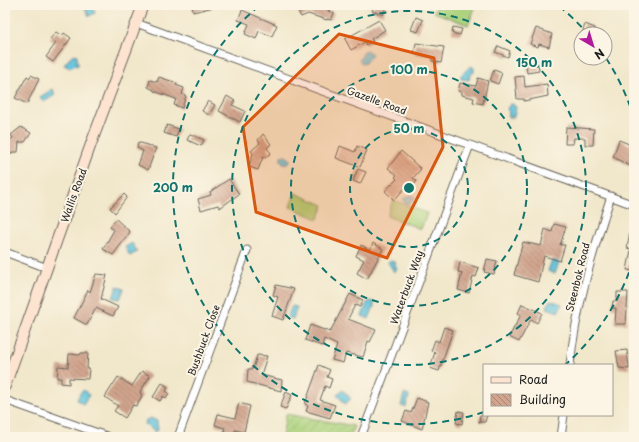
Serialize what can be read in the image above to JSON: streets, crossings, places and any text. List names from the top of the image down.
{
  "streets": {
    "street": [
      "Gazelle Road",
      "Wallis Road",
      "Steenbok Road",
      "Waterbuck Way",
      "Bushbuck Close"
    ]
  },
  "crossings": [
    ["Gazelle Road", "Wallis Road"],
    ["Gazelle Road", "Steenbok Road"],
    ["Gazelle Road", "Waterbuck Way"]
  ],
  "legend": ["Road", "Building"],
  "north": "bottom right",
  "rings": [
    "150 m",
    "100 m",
    "50 m",
    "200 m"
  ]
}
